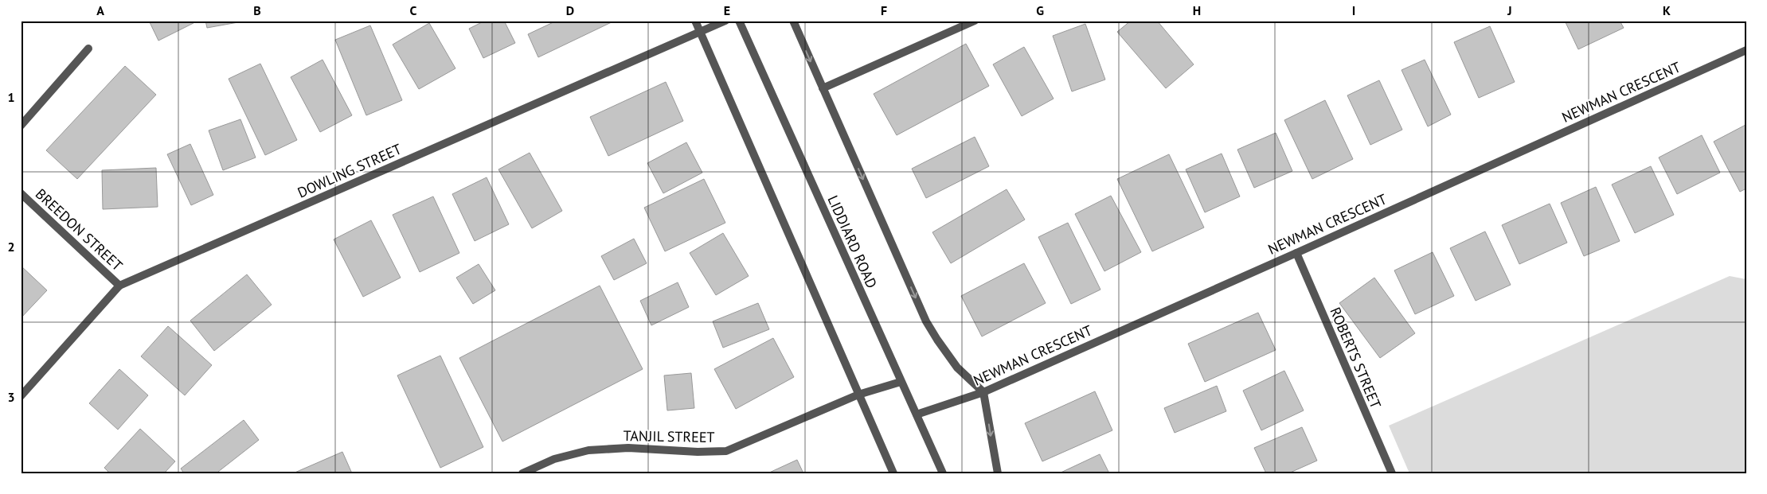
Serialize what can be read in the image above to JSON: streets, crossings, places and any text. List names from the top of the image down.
{
  "streets": {
    "street": [
      "NEWMAN CRESCENT",
      "DOWLING STREET",
      "BREEDON STREET",
      "LIDDIARD ROAD",
      "ROBERTS STREET",
      "TANJIL STREET"
    ]
  },
  "crossings": [
    ["NEWMAN CRESCENT", "LIDDIARD ROAD"],
    ["NEWMAN CRESCENT", "ROBERTS STREET"],
    ["DOWLING STREET", "BREEDON STREET"],
    ["LIDDIARD ROAD", "TANJIL STREET"]
  ],
  "grid": {
    "columns": [
      "A",
      "B",
      "C",
      "D",
      "E",
      "F",
      "G",
      "H",
      "I",
      "J",
      "K"
    ],
    "rows": ["1", "2", "3"]
  }
}
